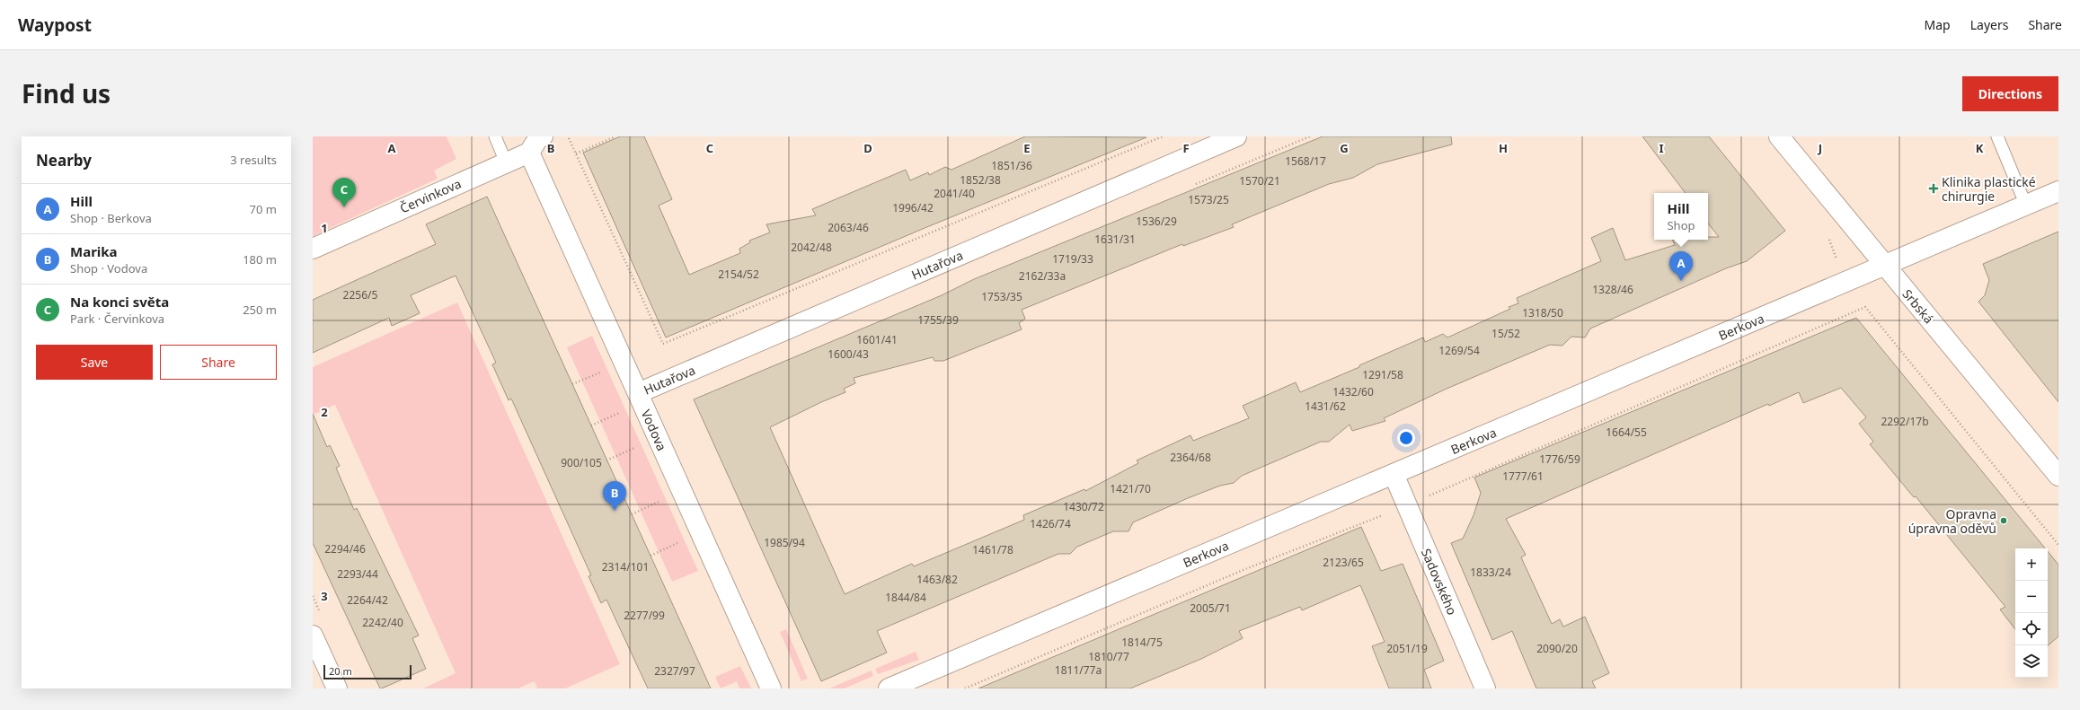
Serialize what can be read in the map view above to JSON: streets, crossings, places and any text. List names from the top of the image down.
{
  "streets": {
    "street": [
      "Červinkova",
      "Hutařova",
      "Srbská",
      "Berkova",
      "Vodova",
      "Sadovského"
    ]
  },
  "crossings": [
    ["Červinkova", "Vodova"],
    ["Hutařova", "Vodova"],
    ["Srbská", "Berkova"],
    ["Berkova", "Sadovského"]
  ],
  "places": {
    "health": ["Klinika plastické chirurgie"],
    "other": ["Opravna úpravna oděvů"]
  },
  "house_numbers": [
    "1568/17",
    "1851/36",
    "1852/38",
    "1570/21",
    "2041/40",
    "1573/25",
    "1996/42",
    "1536/29",
    "2063/46",
    "1631/31",
    "2042/48",
    "1719/33",
    "2154/52",
    "2162/33a",
    "1328/46",
    "2256/5",
    "1753/35",
    "1318/50",
    "1755/39",
    "15/52",
    "1601/41",
    "1269/54",
    "1600/43",
    "1291/58",
    "1432/60",
    "1431/62",
    "2292/17b",
    "1664/55",
    "2364/68",
    "1776/59",
    "900/105",
    "1777/61",
    "1421/70",
    "1430/72",
    "1426/74",
    "1985/94",
    "2294/46",
    "1461/78",
    "2123/65",
    "2314/101",
    "1833/24",
    "2293/44",
    "1463/82",
    "1844/84",
    "2264/42",
    "2005/71",
    "2277/99",
    "2242/40",
    "1814/75",
    "2051/19",
    "2090/20",
    "1810/77",
    "1811/77a",
    "2327/97"
  ],
  "scale_bar": "20 m",
  "page": {
    "header": "Waypost",
    "nav": ["Map", "Layers", "Share"],
    "title": "Find us",
    "buttons": [
      "Directions",
      ["Save", "Share"]
    ],
    "heading": ["Nearby", "3 results"],
    "pins": ["C", "A", "B"],
    "list": [
      {
        "mark": "A",
        "name": "Hill",
        "note": "Shop · Berkova",
        "value": "70 m"
      },
      {
        "mark": "B",
        "name": "Marika",
        "note": "Shop · Vodova",
        "value": "180 m"
      },
      {
        "mark": "C",
        "name": "Na konci světa",
        "note": "Park · Červinkova",
        "value": "250 m"
      }
    ],
    "popup": ["Hill", "Shop"],
    "map_buttons": ["+", "−"],
    "scale": "20 m"
  },
  "grid": {
    "columns": [
      "A",
      "B",
      "C",
      "D",
      "E",
      "F",
      "G",
      "H",
      "I",
      "J",
      "K"
    ],
    "rows": ["1", "2", "3"]
  }
}
